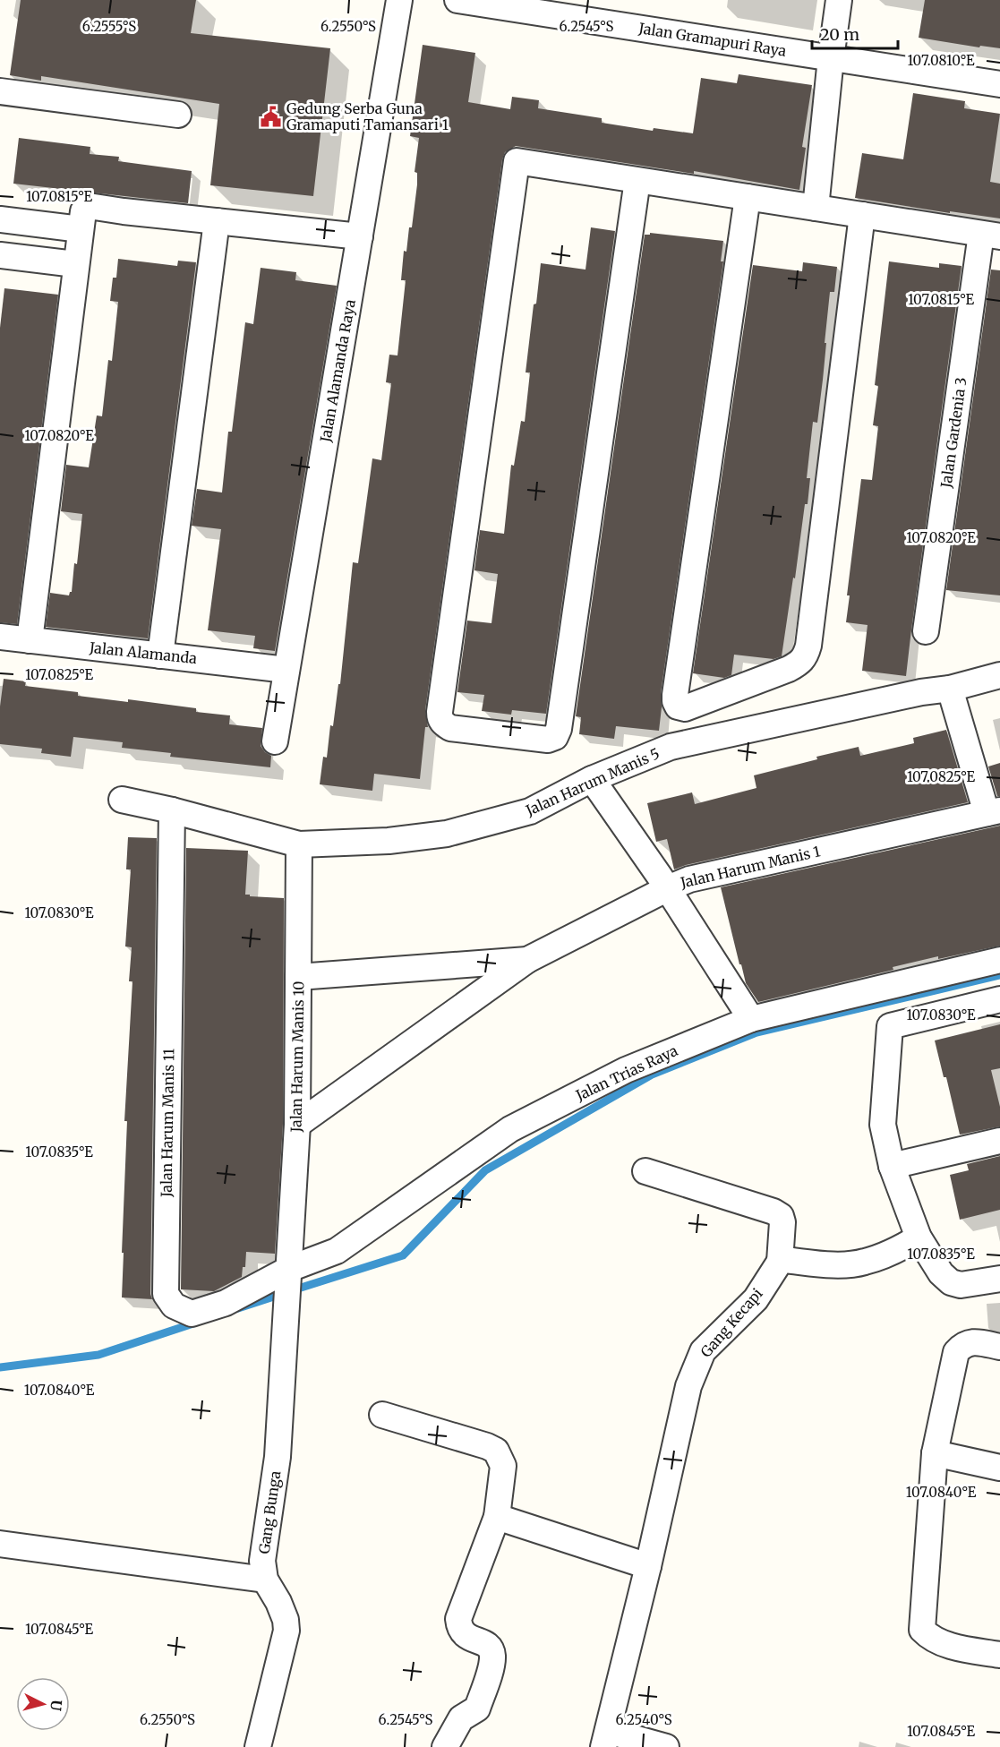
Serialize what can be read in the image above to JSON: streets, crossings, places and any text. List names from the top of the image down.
{
  "streets": {
    "street": [
      "Jalan Gramapuri Raya",
      "Jalan Alamanda Raya",
      "Jalan Gardenia 3",
      "Jalan Alamanda",
      "Jalan Harum Manis 5",
      "Jalan Harum Manis 1",
      "Jalan Harum Manis 10",
      "Jalan Trias Raya",
      "Jalan Harum Manis 11",
      "Gang Kecapi",
      "Gang Bunga"
    ]
  },
  "crossings": [
    ["Jalan Alamanda Raya", "Jalan Alamanda"],
    ["Jalan Harum Manis 5", "Jalan Harum Manis 1"],
    ["Jalan Harum Manis 5", "Jalan Harum Manis 10"],
    ["Jalan Harum Manis 5", "Jalan Harum Manis 11"],
    ["Jalan Harum Manis 1", "Jalan Harum Manis 10"],
    ["Jalan Harum Manis 10", "Jalan Trias Raya"],
    ["Jalan Harum Manis 10", "Jalan Harum Manis 11"],
    ["Jalan Harum Manis 10", "Gang Bunga"],
    ["Jalan Trias Raya", "Jalan Harum Manis 11"],
    ["Jalan Trias Raya", "Gang Bunga"],
    ["Jalan Harum Manis 11", "Gang Bunga"]
  ],
  "places": {
    "public building": ["Gedung Serba Guna Gramaputi Tamansari 1"]
  },
  "scale_bar": "20 m",
  "north": "right",
  "coordinates": [
    "6.2555°S",
    "6.2550°S",
    "6.2545°S",
    "107.0810°E",
    "107.0815°E",
    "107.0820°E",
    "107.0825°E",
    "107.0830°E",
    "107.0835°E",
    "107.0840°E",
    "107.0845°E",
    "6.2540°S"
  ]
}
